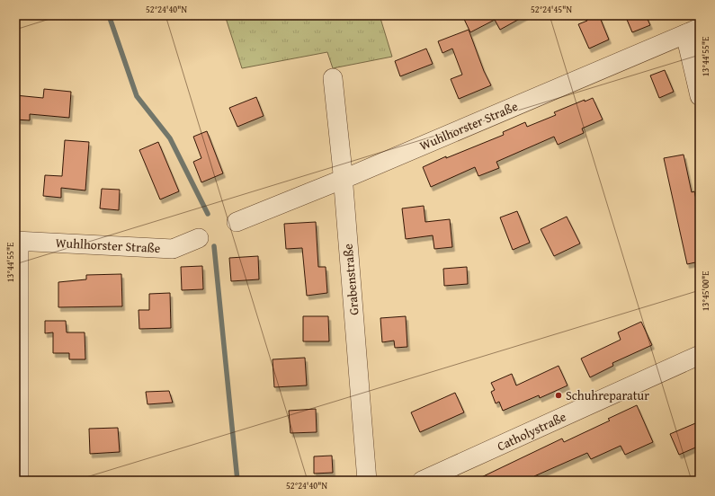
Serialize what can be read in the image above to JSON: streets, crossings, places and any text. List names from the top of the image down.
{
  "streets": {
    "street": ["Wuhlhorster Straße", "Grabenstraße", "Catholystraße"]
  },
  "crossings": [
    ["Wuhlhorster Straße", "Grabenstraße"]
  ],
  "places": ["Schuhreparatur"],
  "coordinates": [
    "52°24'40\"N",
    "52°24'45\"N",
    "13°44'55\"E",
    "13°45'00\"E"
  ]
}
